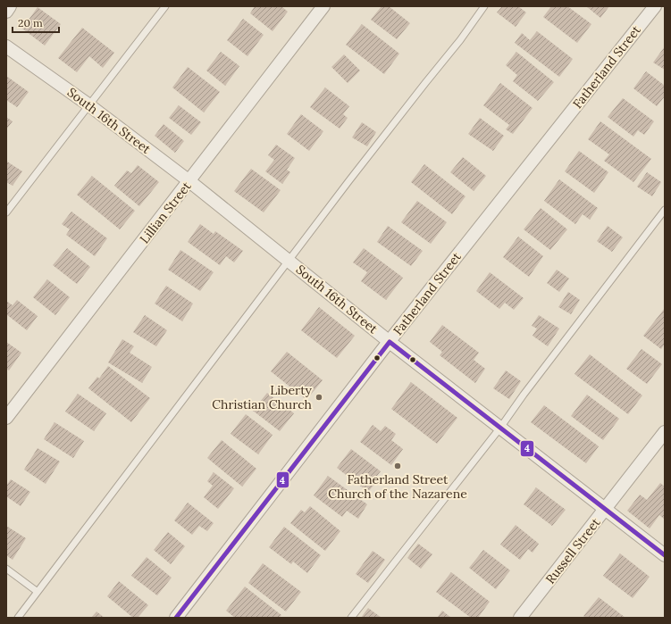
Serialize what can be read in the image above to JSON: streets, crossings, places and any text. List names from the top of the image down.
{
  "streets": {
    "street": [
      "Fatherland Street",
      "South 16th Street",
      "Lillian Street",
      "Russell Street"
    ]
  },
  "crossings": [
    ["Fatherland Street", "South 16th Street"],
    ["South 16th Street", "Lillian Street"],
    ["South 16th Street", "Russell Street"]
  ],
  "places": ["Liberty Christian Church", "Fatherland Street Church of the Nazarene"],
  "lines": ["transit line 4"],
  "scale_bar": "20 m"
}
